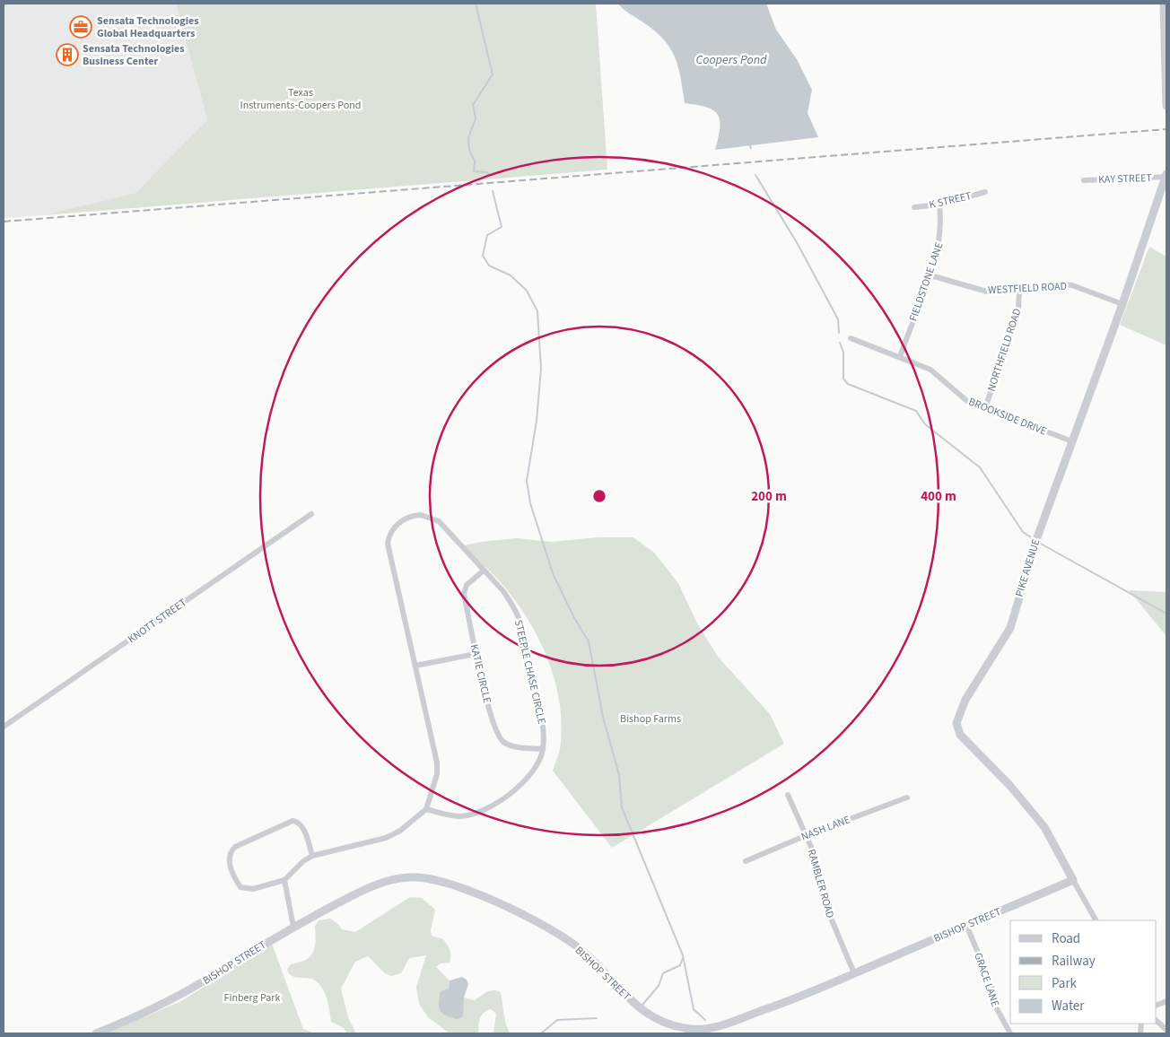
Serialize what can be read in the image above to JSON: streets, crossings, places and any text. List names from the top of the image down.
{
  "streets": {
    "street": [
      "KAY STREET",
      "K STREET",
      "FIELDSTONE LANE",
      "WESTFIELD ROAD",
      "NORTHFIELD ROAD",
      "BROOKSIDE DRIVE",
      "PIKE AVENUE",
      "KNOTT STREET",
      "STEEPLE CHASE CIRCLE",
      "KATIE CIRCLE",
      "NASH LANE",
      "RAMBLER ROAD",
      "BISHOP STREET",
      "GRACE LANE"
    ]
  },
  "crossings": [
    ["KAY STREET", "PIKE AVENUE"],
    ["K STREET", "FIELDSTONE LANE"],
    ["FIELDSTONE LANE", "WESTFIELD ROAD"],
    ["FIELDSTONE LANE", "BROOKSIDE DRIVE"],
    ["WESTFIELD ROAD", "NORTHFIELD ROAD"],
    ["WESTFIELD ROAD", "PIKE AVENUE"],
    ["NORTHFIELD ROAD", "BROOKSIDE DRIVE"],
    ["BROOKSIDE DRIVE", "PIKE AVENUE"],
    ["PIKE AVENUE", "BISHOP STREET"],
    ["STEEPLE CHASE CIRCLE", "KATIE CIRCLE"],
    ["NASH LANE", "RAMBLER ROAD"],
    ["RAMBLER ROAD", "BISHOP STREET"],
    ["BISHOP STREET", "GRACE LANE"]
  ],
  "water": ["Coopers Pond"],
  "parks": ["Texas Instruments-Coopers Pond", "Bishop Farms", "Finberg Park"],
  "places": {
    "office": ["Sensata Technologies Global Headquarters"],
    "building": ["Sensata Technologies Business Center"]
  },
  "legend": [
    "Road",
    "Railway",
    "Park",
    "Water"
  ],
  "rings": ["200 m", "400 m"]
}
